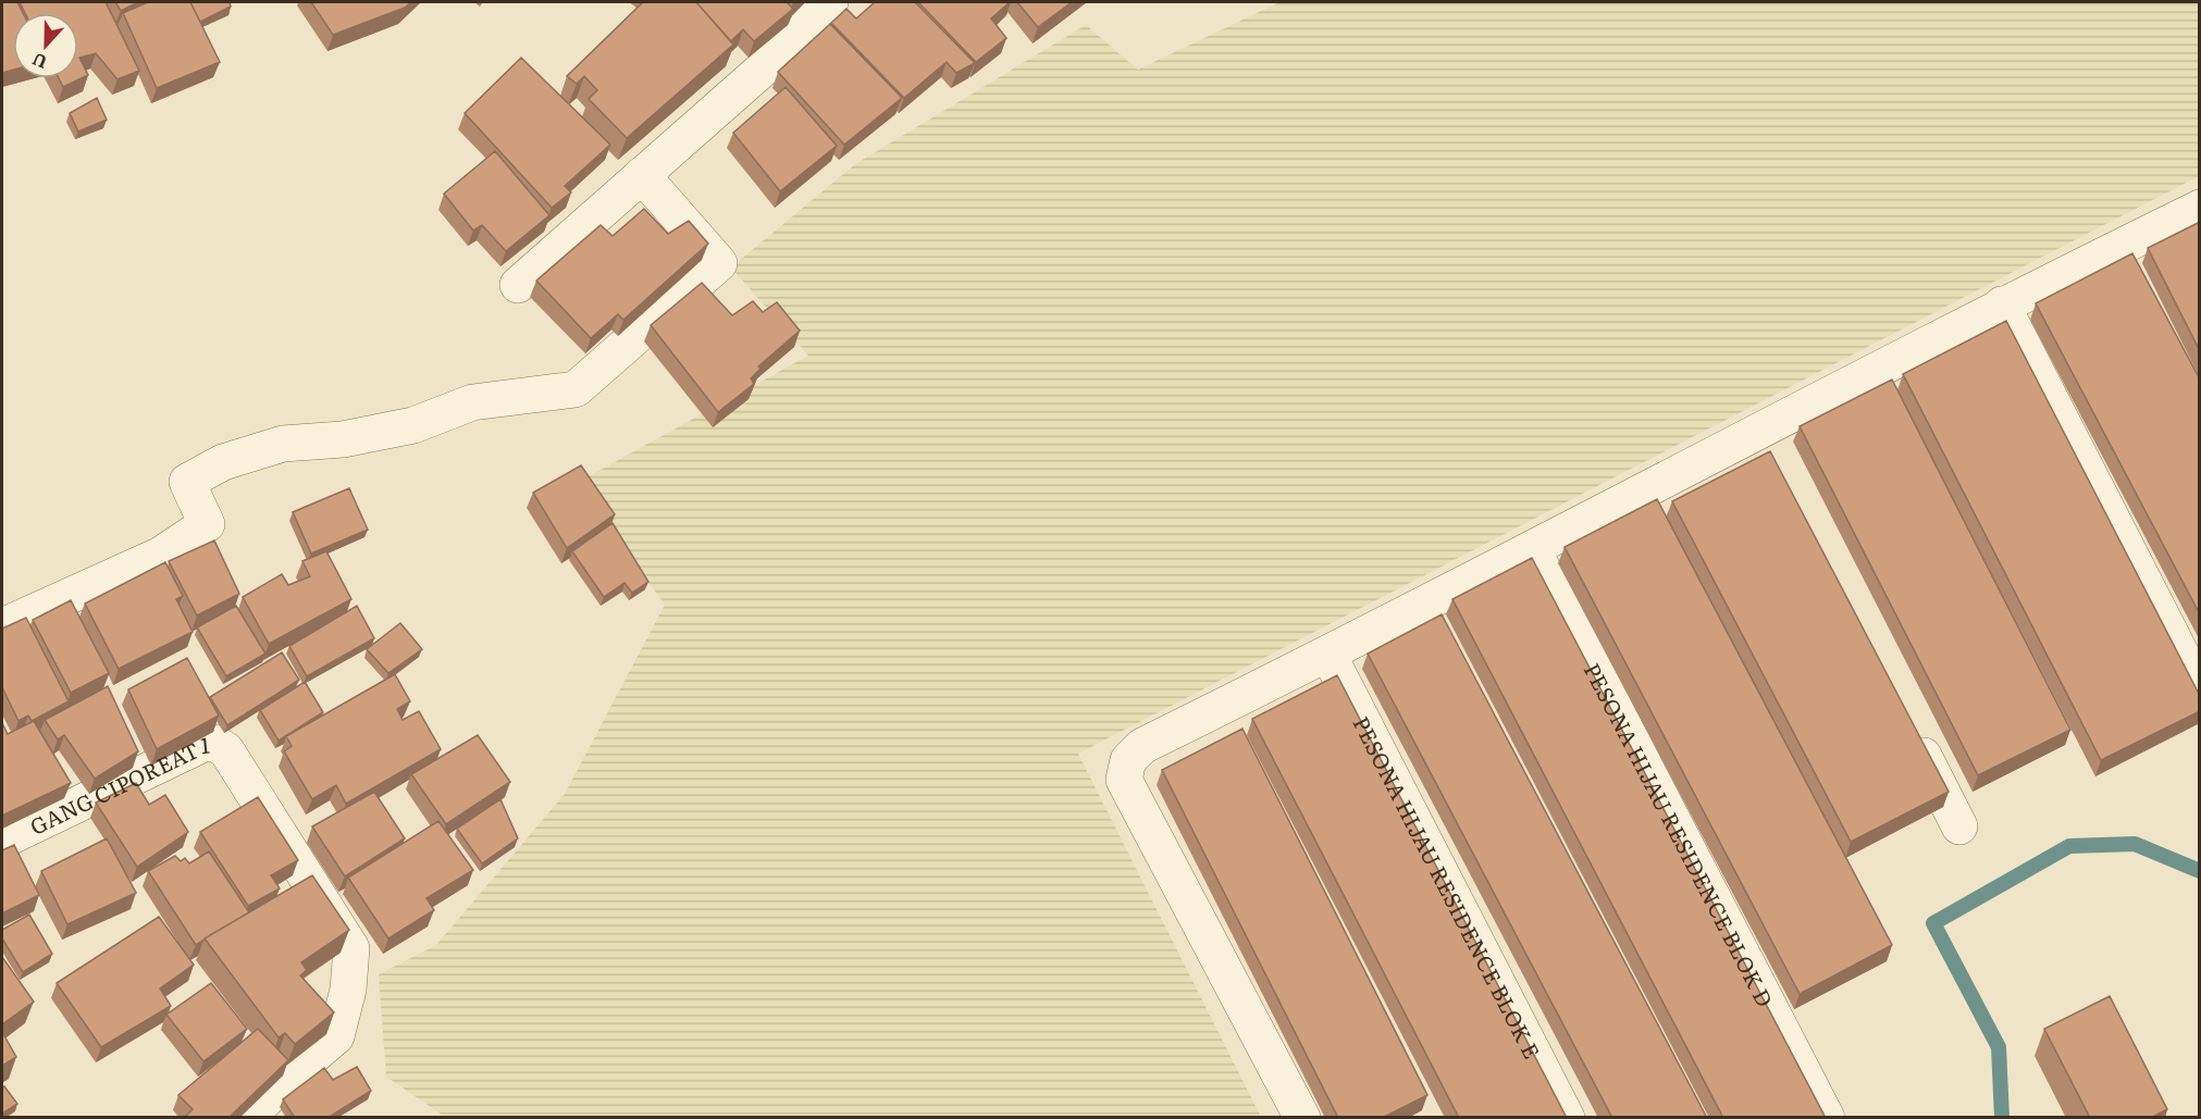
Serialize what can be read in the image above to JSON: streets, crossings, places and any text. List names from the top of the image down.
{
  "streets": {
    "street": ["GANG CIPOREAT 1", "PESONA HIJAU RESIDENCE BLOK D", "PESONA HIJAU RESIDENCE BLOK E"]
  },
  "north": "bottom"
}
